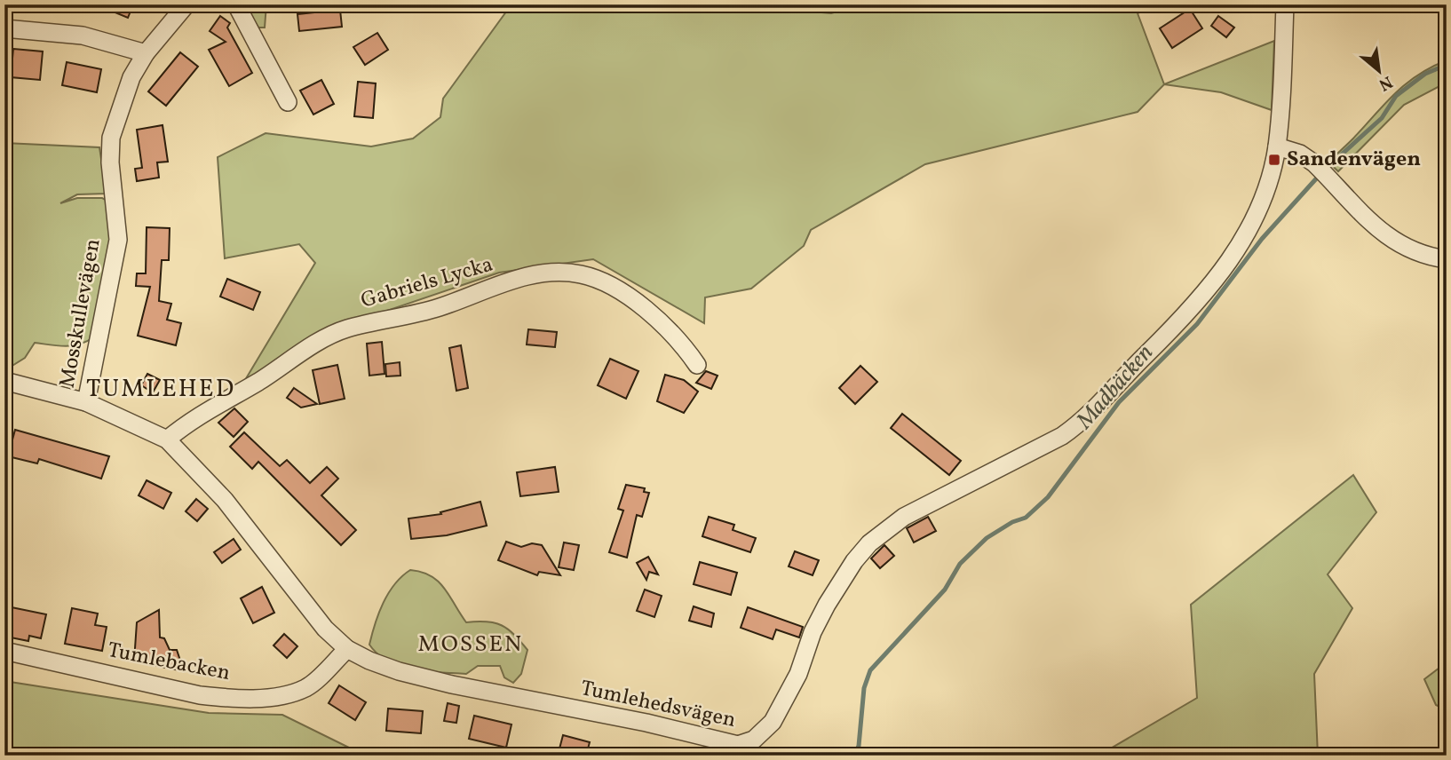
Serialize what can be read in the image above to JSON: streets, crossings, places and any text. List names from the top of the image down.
{
  "streets": {
    "street": [
      "Gabriels Lycka",
      "Mosskullevägen",
      "Tumlebacken",
      "Tumlehedsvägen"
    ]
  },
  "crossings": [
    ["Gabriels Lycka", "Tumlehedsvägen"],
    ["Mosskullevägen", "Tumlehedsvägen"],
    ["Tumlebacken", "Tumlehedsvägen"]
  ],
  "districts": ["TUMLEHED", "MOSSEN"],
  "water": ["Madbäcken"],
  "places": {
    "transit": ["Sandenvägen"]
  },
  "north": "bottom right"
}
